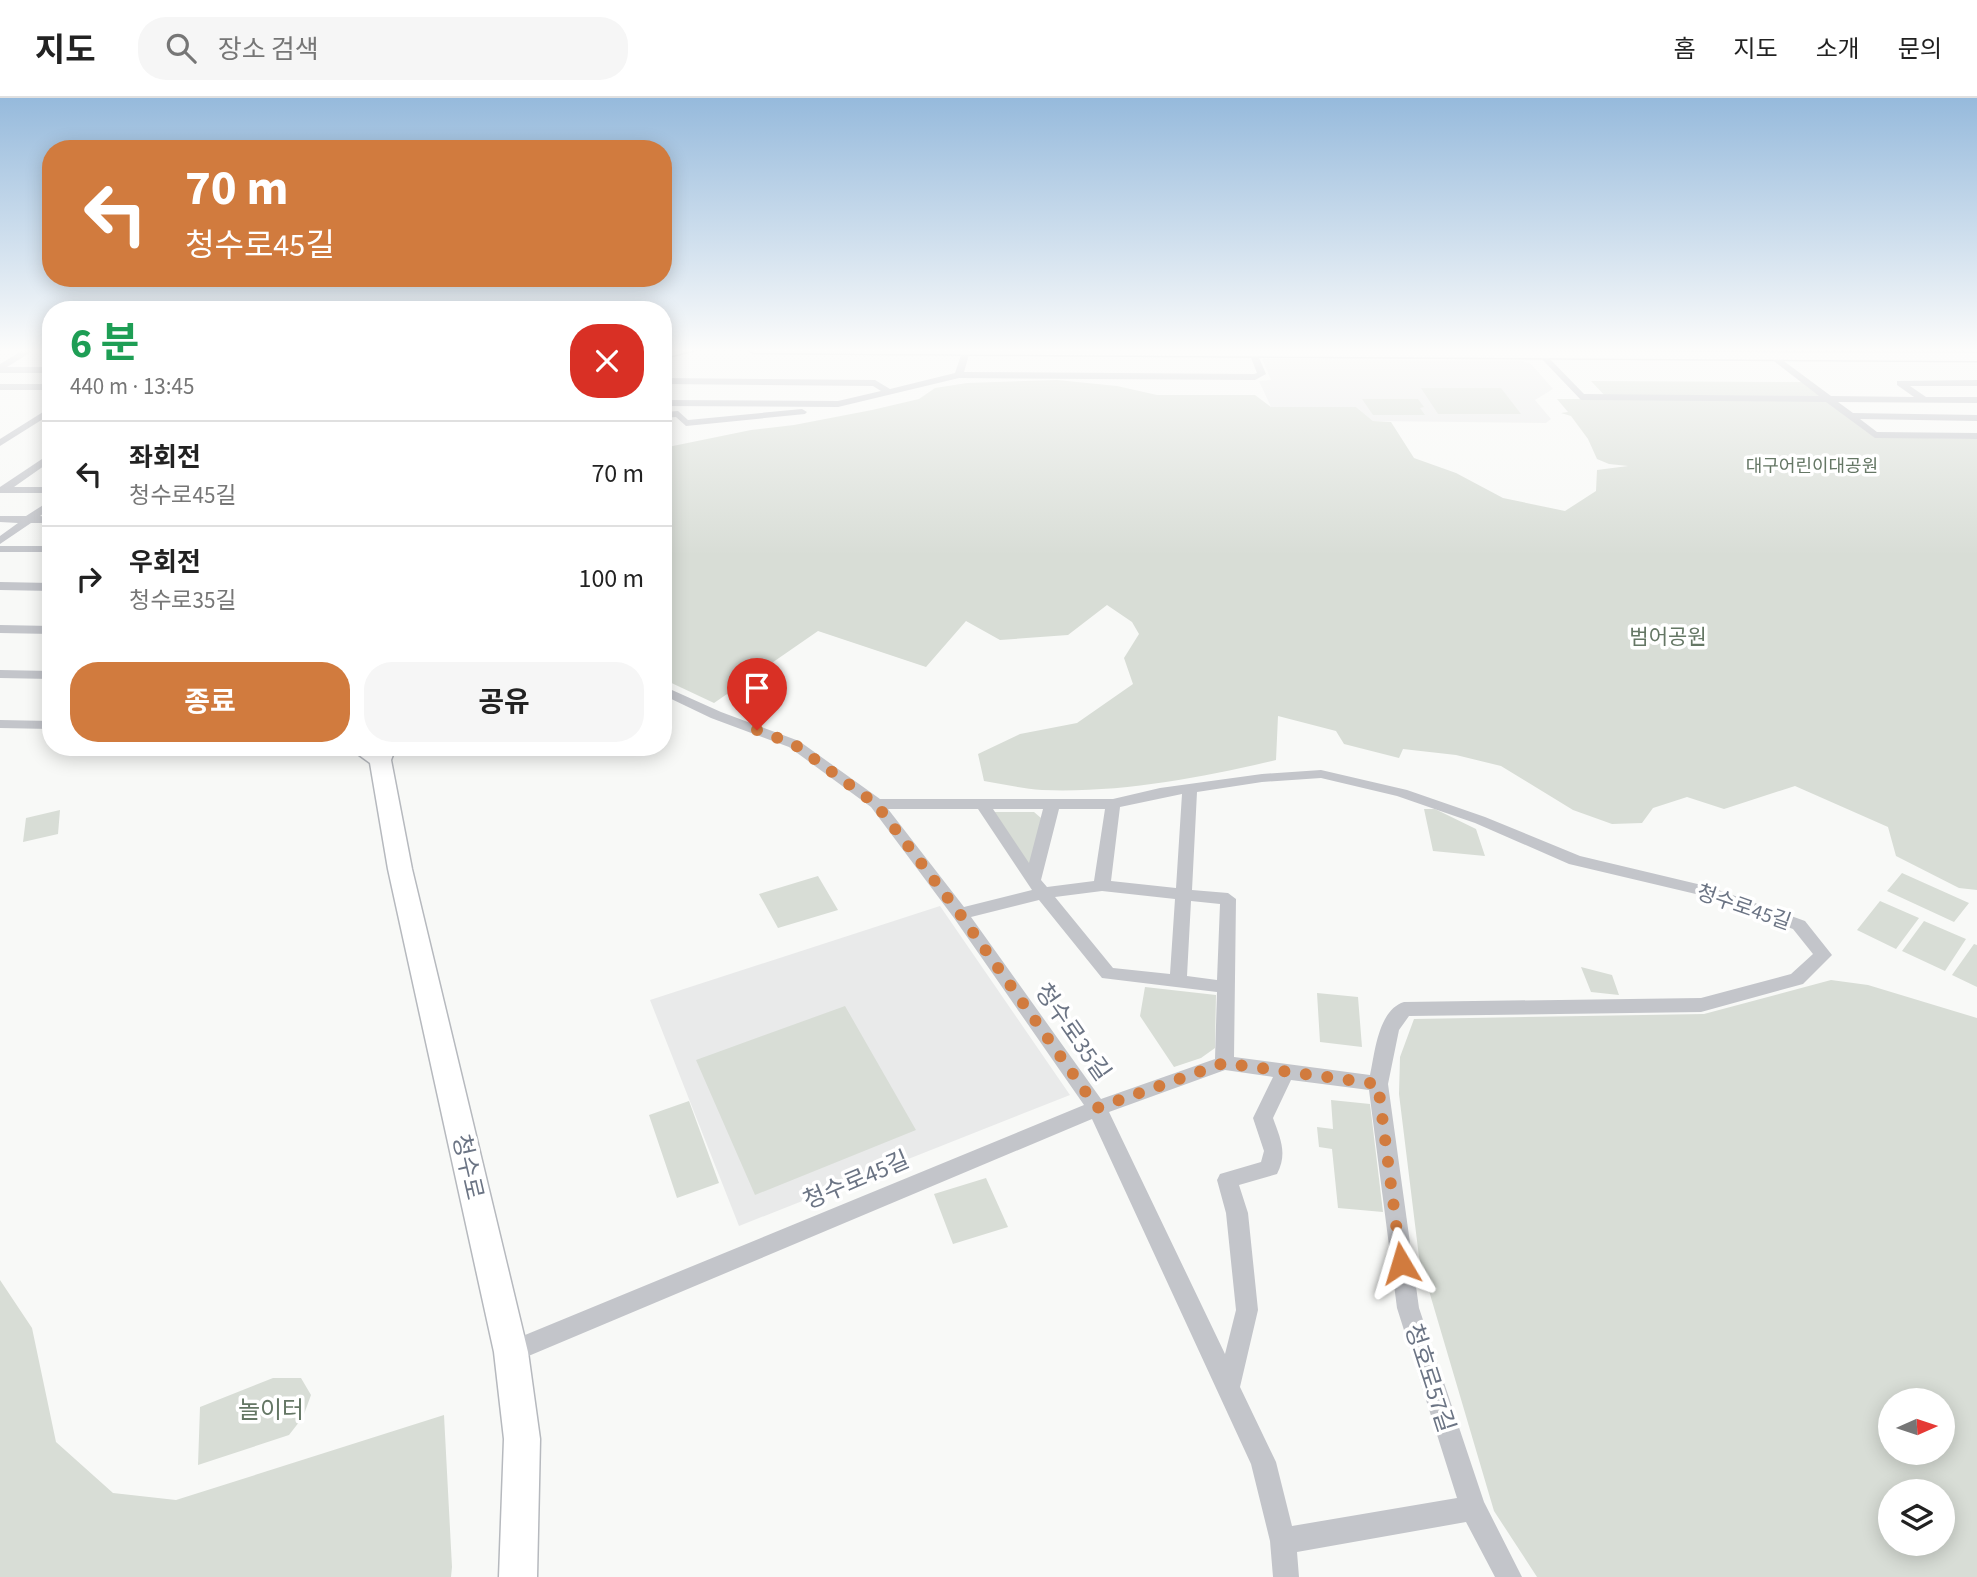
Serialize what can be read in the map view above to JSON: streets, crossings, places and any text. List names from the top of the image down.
{
  "streets": {
    "main road": ["청수로"],
    "street": ["청수로45길", "청수로35길", "청호로57길"]
  },
  "crossings": [
    ["청수로45길", "청수로35길"],
    ["청수로45길", "청수로"],
    ["청수로45길", "청호로57길"]
  ],
  "parks": ["대구어린이대공원", "범어공원", "놀이터"],
  "north": "right",
  "page": {
    "header": "지도",
    "search": "장소 검색",
    "nav": [
      "홈",
      "지도",
      "소개",
      "문의"
    ],
    "turn": ["70 m", "청수로45길"],
    "heading": ["6 분", "440 m · 13:45"],
    "list": [
      {
        "name": "좌회전",
        "note": "청수로45길",
        "value": "70 m"
      },
      {
        "name": "우회전",
        "note": "청수로35길",
        "value": "100 m"
      }
    ],
    "buttons": ["종료", "공유"]
  }
}
